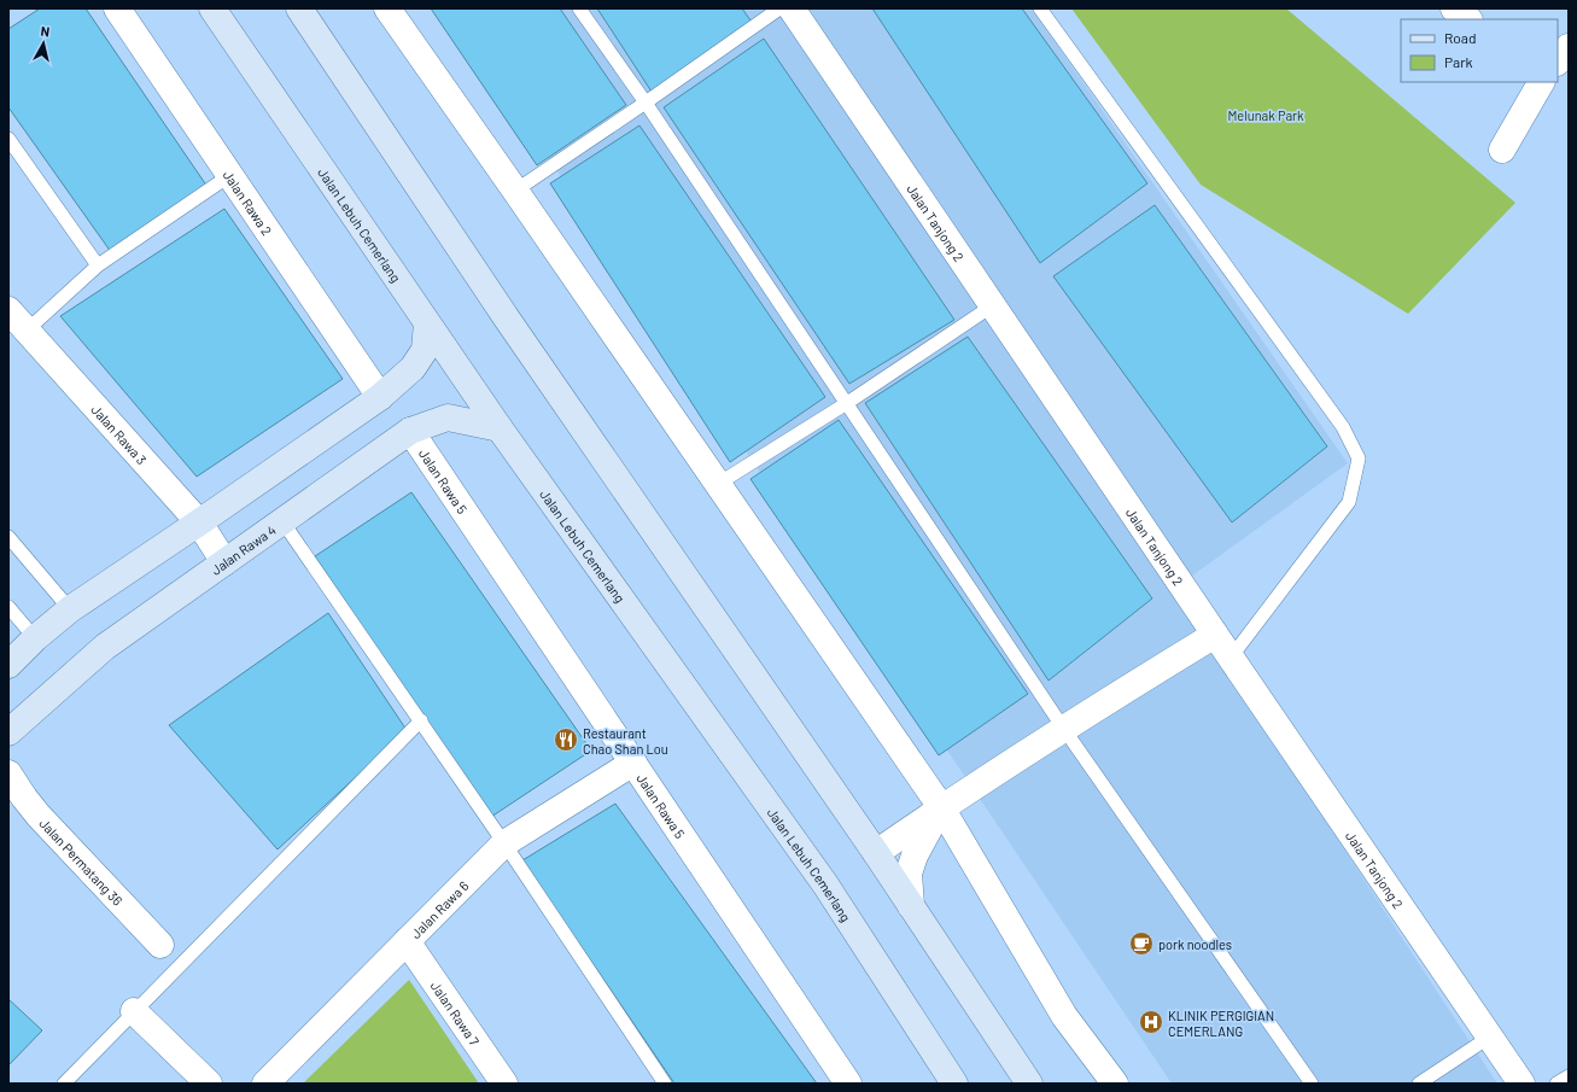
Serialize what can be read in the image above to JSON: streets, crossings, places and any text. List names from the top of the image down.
{
  "streets": {
    "main road": ["Jalan Lebuh Cemerlang", "Jalan Rawa 4"],
    "street": [
      "Jalan Rawa 2",
      "Jalan Tanjong 2",
      "Jalan Rawa 3",
      "Jalan Rawa 5",
      "Jalan Permatang 36",
      "Jalan Rawa 6",
      "Jalan Rawa 7"
    ]
  },
  "crossings": [
    ["Jalan Lebuh Cemerlang", "Jalan Rawa 4"],
    ["Jalan Rawa 3", "Jalan Rawa 4"],
    ["Jalan Rawa 5", "Jalan Rawa 4"],
    ["Jalan Rawa 5", "Jalan Rawa 6"],
    ["Jalan Rawa 6", "Jalan Rawa 7"]
  ],
  "parks": ["Melunak Park"],
  "places": {
    "restaurant": ["Restaurant Chao Shan Lou"],
    "cafe": ["pork noodles"],
    "hospital": ["KLINIK PERGIGIAN CEMERLANG"]
  },
  "legend": ["Road", "Park"],
  "north": "top"
}
